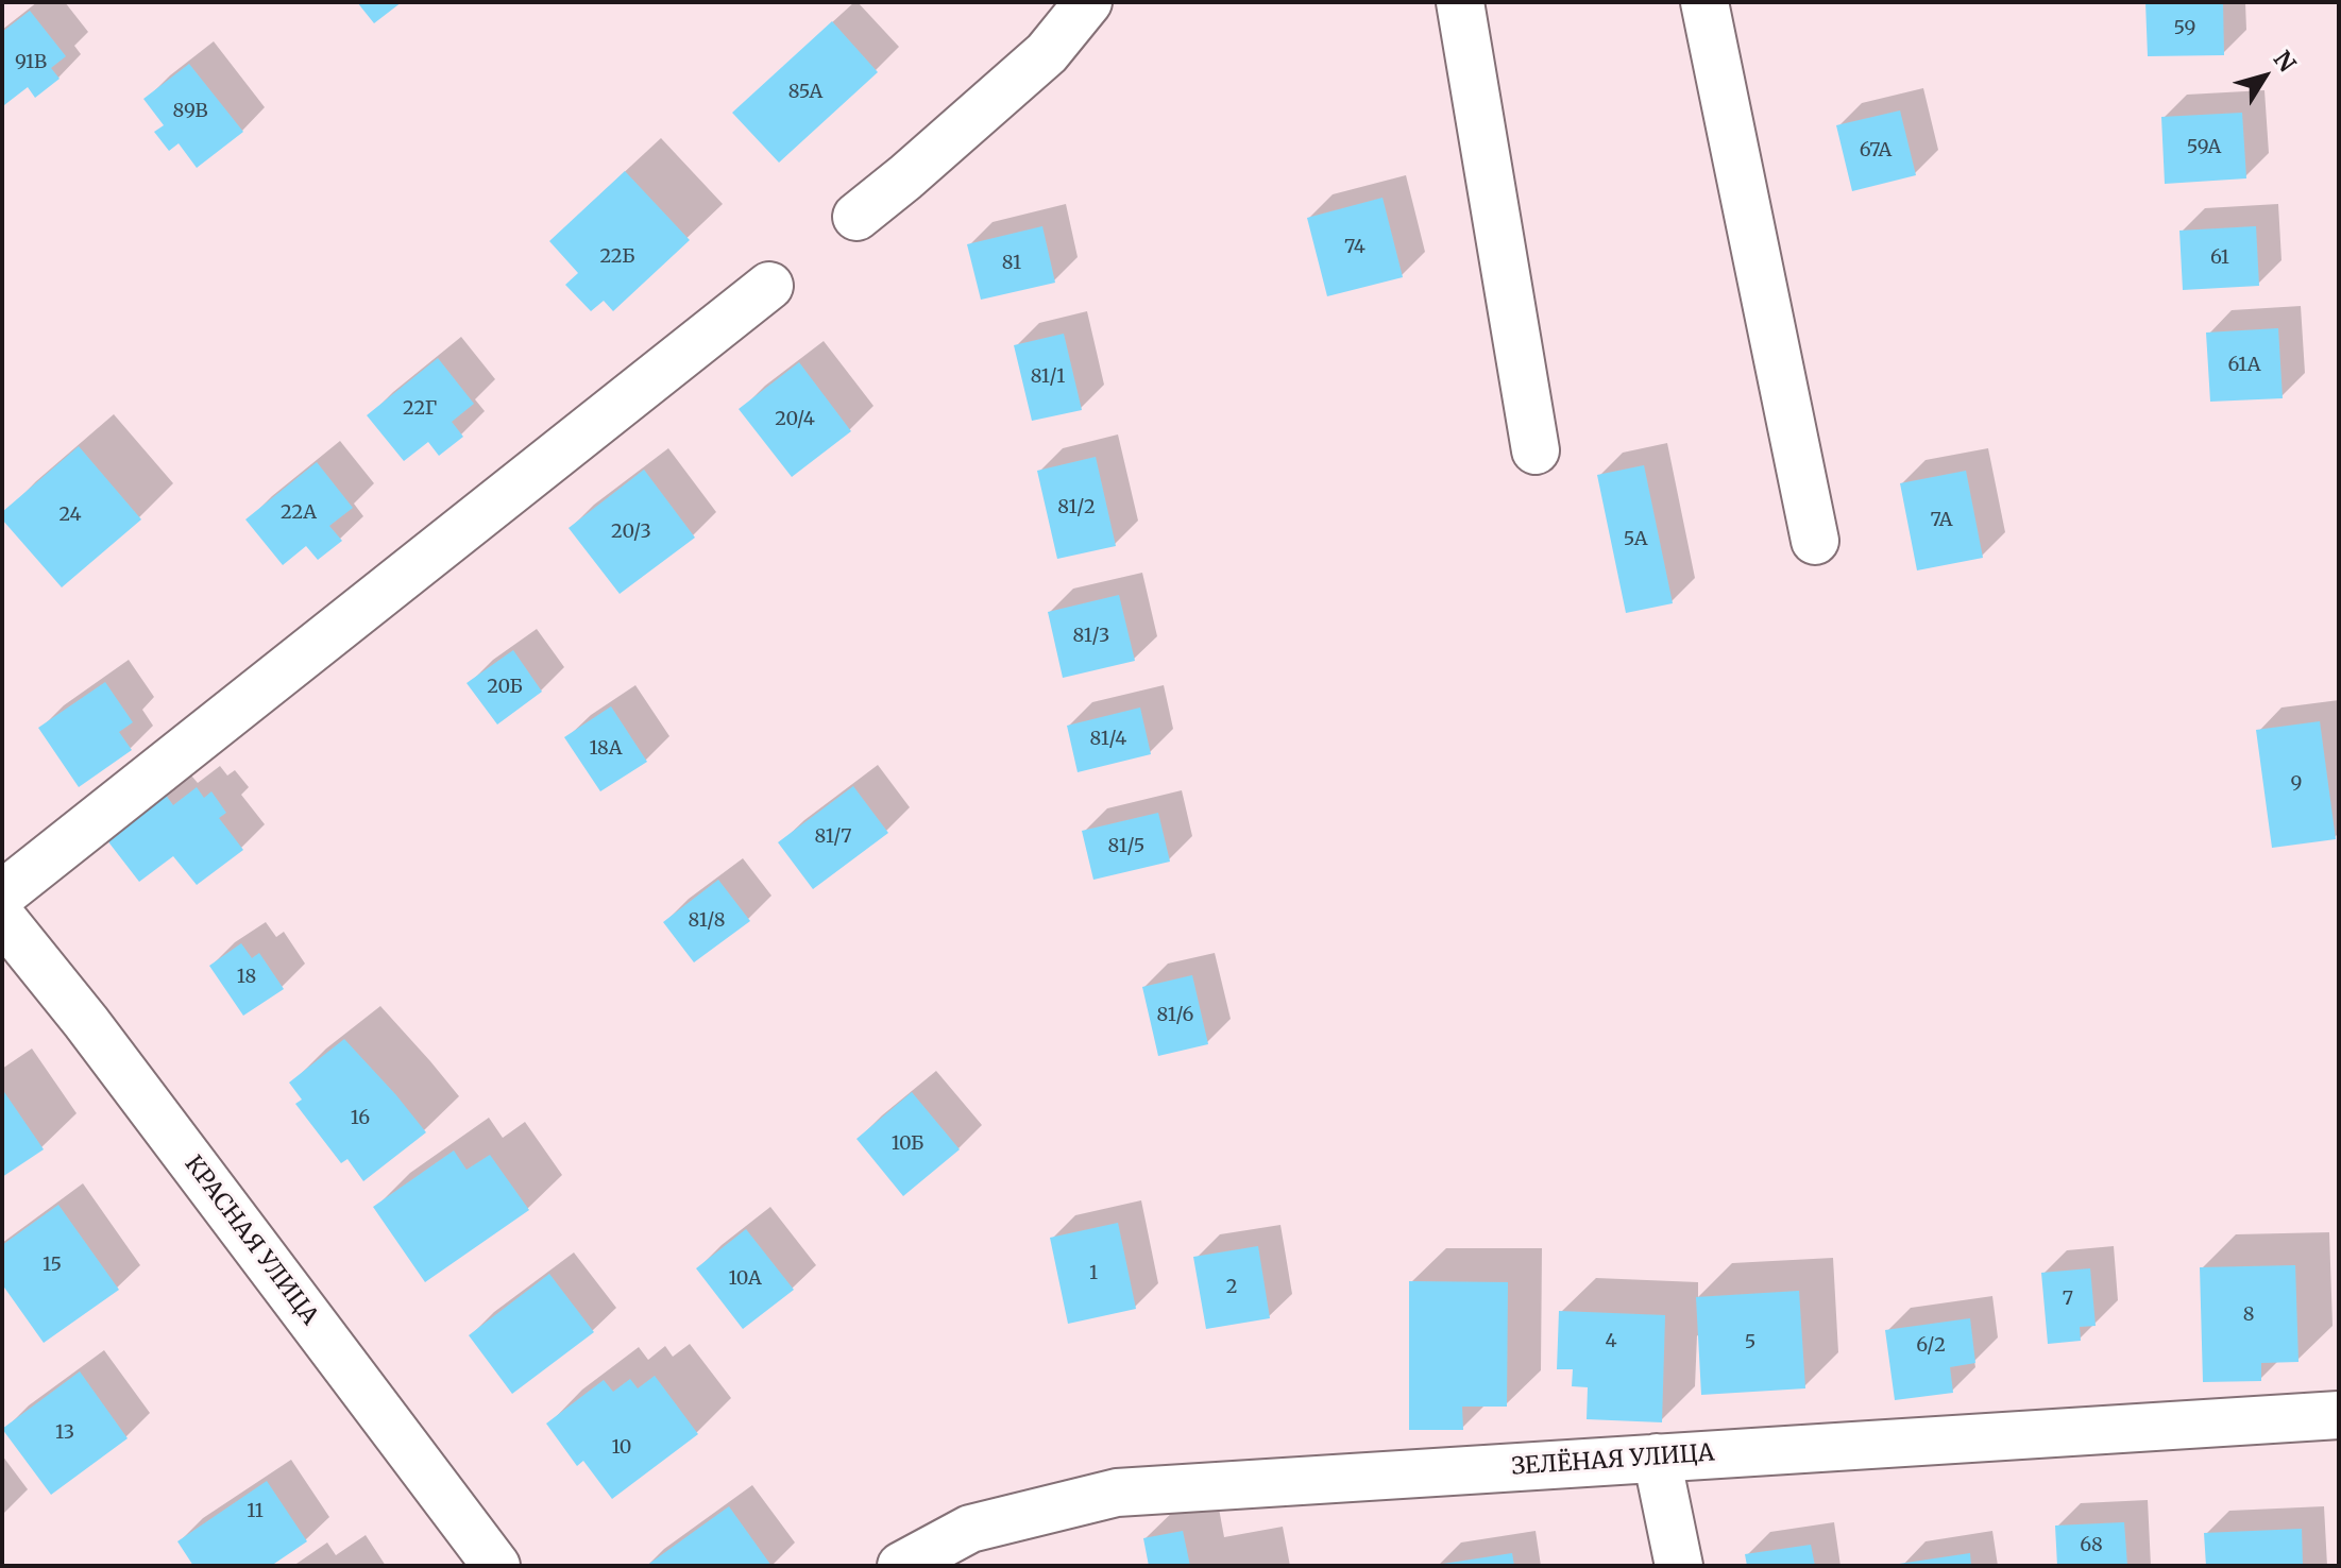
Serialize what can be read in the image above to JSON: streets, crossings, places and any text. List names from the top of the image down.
{
  "streets": {
    "street": ["КРАСНАЯ УЛИЦА", "ЗЕЛЁНАЯ УЛИЦА"]
  },
  "house_numbers": [
    "59",
    "91В",
    "85А",
    "89В",
    "59А",
    "67А",
    "74",
    "22Б",
    "61",
    "81",
    "61А",
    "81/1",
    "22Г",
    "20/4",
    "81/2",
    "22А",
    "24",
    "7А",
    "20/3",
    "5А",
    "81/3",
    "20Б",
    "81/4",
    "18А",
    "9",
    "81/7",
    "81/5",
    "81/8",
    "18",
    "81/6",
    "16",
    "10Б",
    "15",
    "1",
    "10А",
    "2",
    "7",
    "8",
    "4",
    "5",
    "6/2",
    "13",
    "10",
    "11",
    "68"
  ],
  "north": "top right"
}
